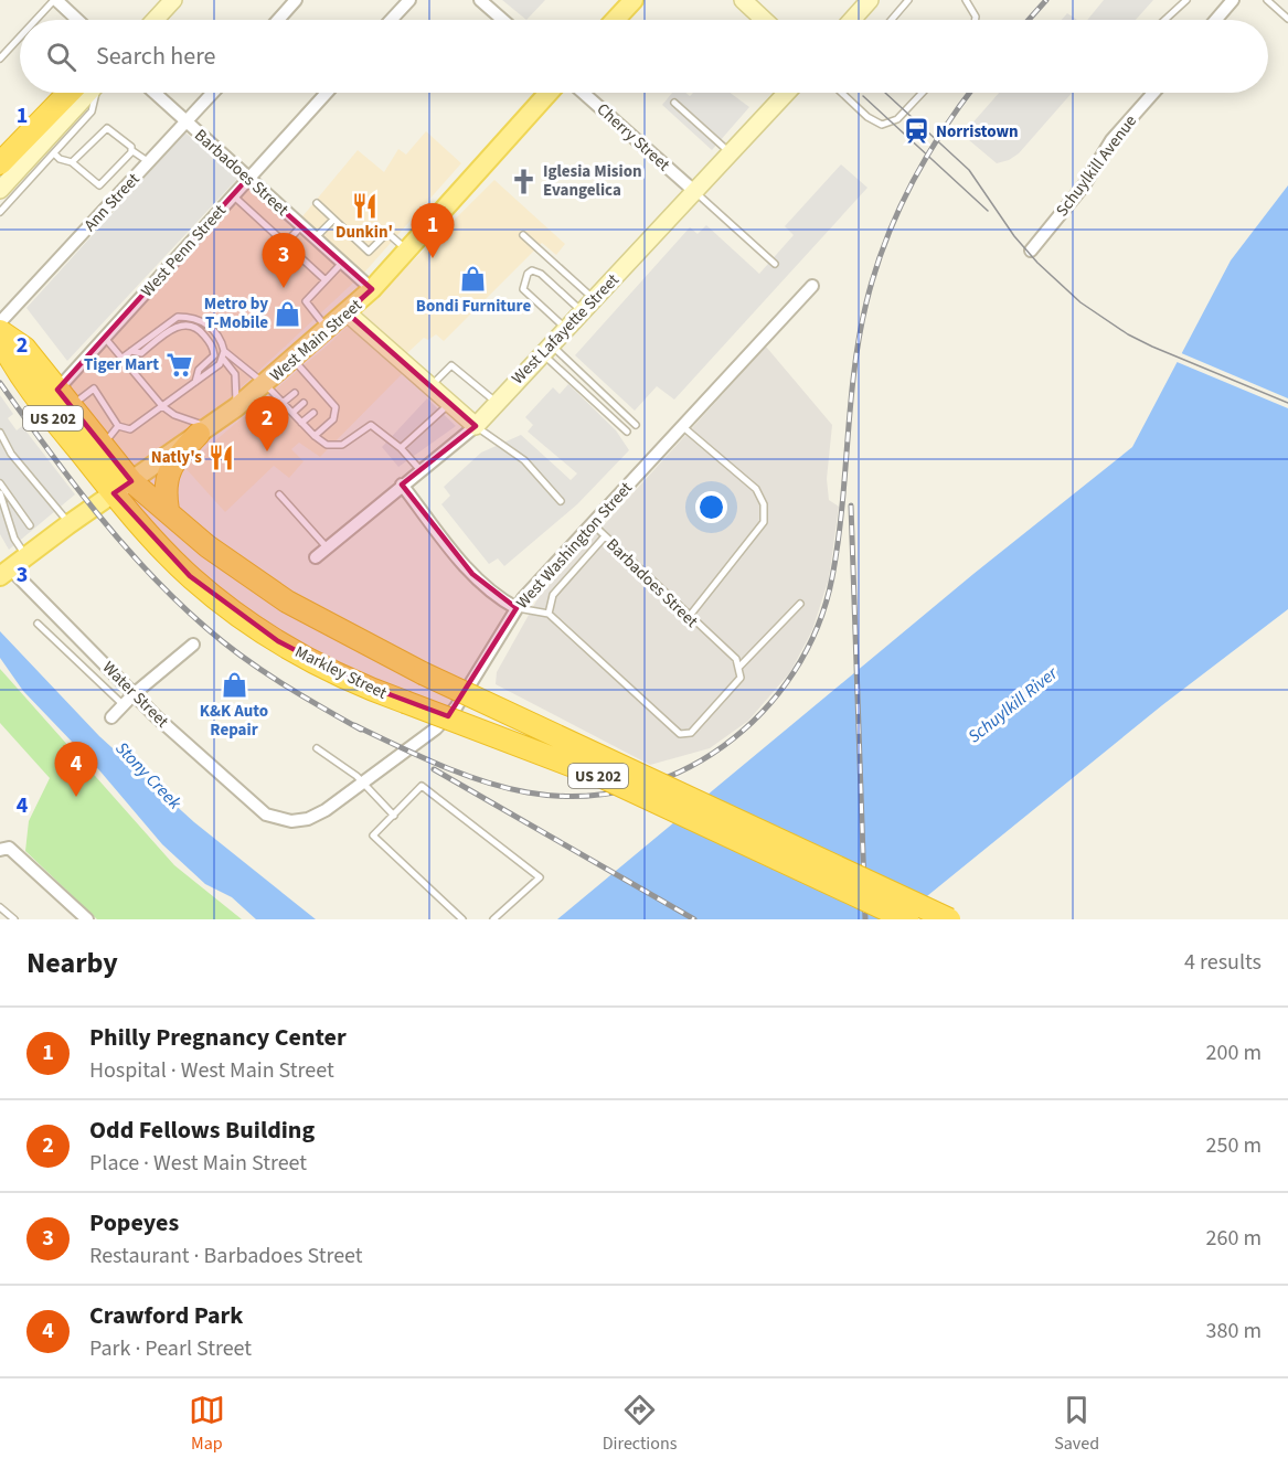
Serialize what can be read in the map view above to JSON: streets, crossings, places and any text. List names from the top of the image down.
{
  "streets": {
    "highway": ["US 202", "Markley Street"],
    "main road": ["West Main Street"],
    "street": [
      "Cherry Street",
      "Schuylkill Avenue",
      "Barbadoes Street",
      "Ann Street",
      "West Penn Street",
      "West Lafayette Street",
      "West Washington Street",
      "Water Street"
    ]
  },
  "crossings": [
    ["Cherry Street", "West Lafayette Street"],
    ["Barbadoes Street", "Ann Street"],
    ["Barbadoes Street", "West Penn Street"],
    ["Barbadoes Street", "West Main Street"],
    ["Barbadoes Street", "West Washington Street"],
    ["West Penn Street", "Markley Street"],
    ["West Main Street", "Markley Street"],
    ["West Main Street", "Water Street"],
    ["US 202", "Markley Street"],
    ["West Washington Street", "Water Street"]
  ],
  "water": ["Schuylkill River", "Stony Creek"],
  "places": {
    "station": ["Norristown"],
    "church": ["Iglesia Mision Evangelica"],
    "restaurant": ["Dunkin'", "Natly's"],
    "shop": ["Bondi Furniture", "Metro by T-Mobile", "K&K Auto Repair"],
    "supermarket": ["Tiger Mart"]
  },
  "page": {
    "search": "Search here",
    "pins": [
      "1",
      "3",
      "2",
      "4"
    ],
    "heading": ["Nearby", "4 results"],
    "list": [
      {
        "mark": "1",
        "name": "Philly Pregnancy Center",
        "note": "Hospital · West Main Street",
        "value": "200 m"
      },
      {
        "mark": "2",
        "name": "Odd Fellows Building",
        "note": "Place · West Main Street",
        "value": "250 m"
      },
      {
        "mark": "3",
        "name": "Popeyes",
        "note": "Restaurant · Barbadoes Street",
        "value": "260 m"
      },
      {
        "mark": "4",
        "name": "Crawford Park",
        "note": "Park · Pearl Street",
        "value": "380 m"
      }
    ],
    "nav": ["Map", "Directions", "Saved"]
  },
  "grid": {
    "rows": [
      "1",
      "2",
      "3",
      "4"
    ]
  }
}
